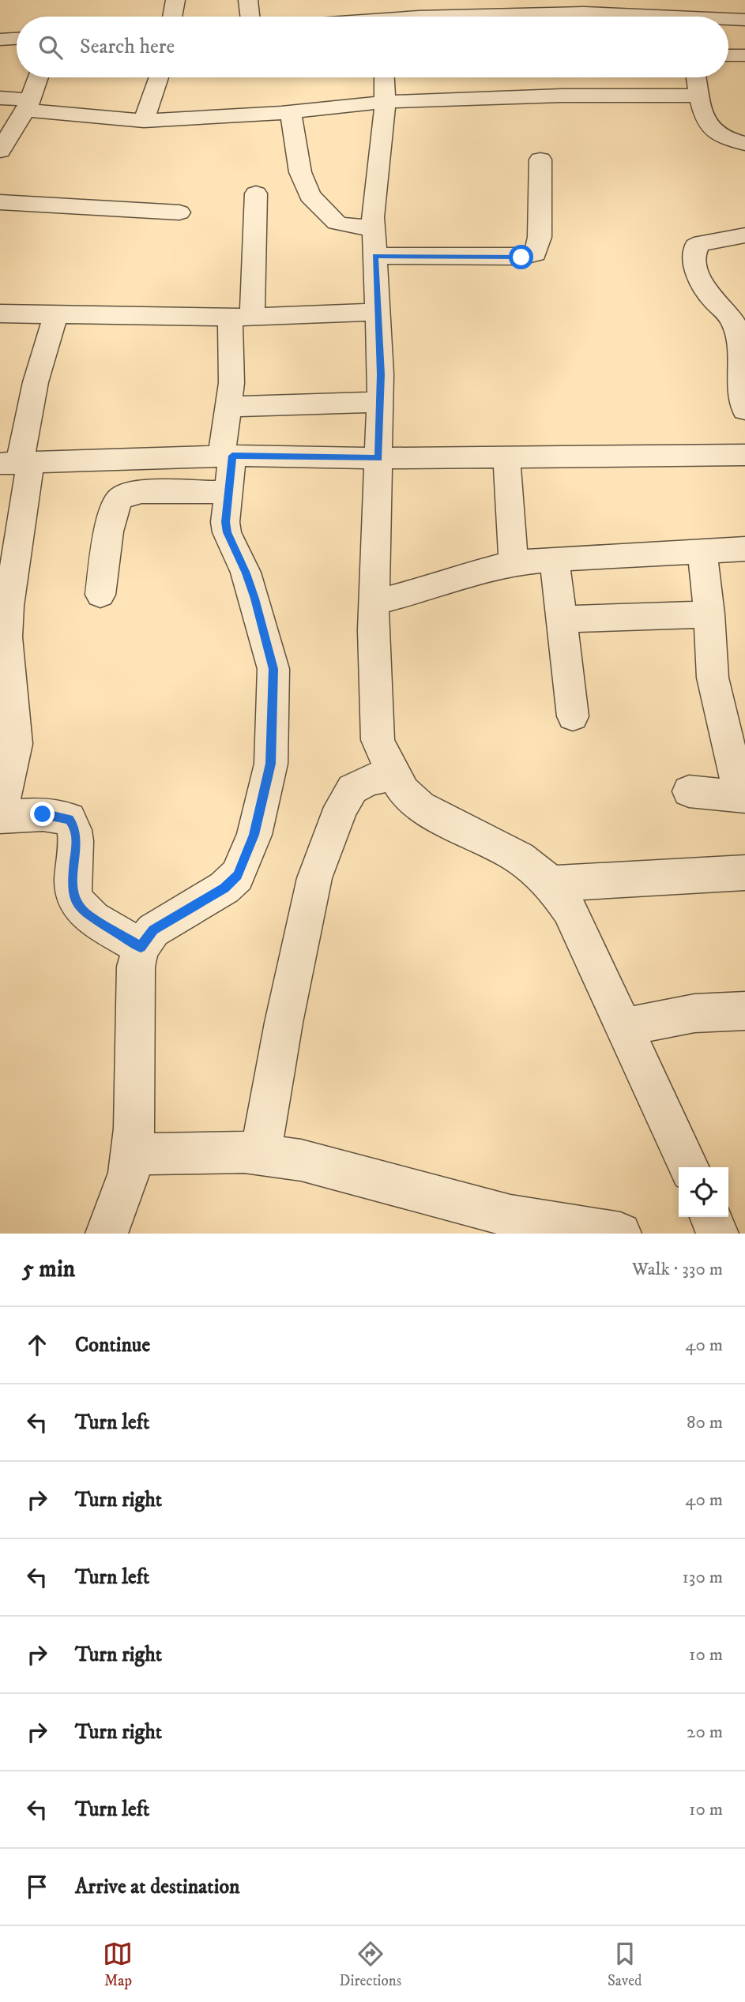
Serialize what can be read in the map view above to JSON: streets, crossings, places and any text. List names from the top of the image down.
{
  "page": {
    "search": "Search here",
    "heading": ["5 min", "Walk · 330 m"],
    "list": [
      ["Continue", "40 m"],
      ["Turn left", "80 m"],
      ["Turn right", "40 m"],
      ["Turn left", "130 m"],
      ["Turn right", "10 m"],
      ["Turn right", "20 m"],
      ["Turn left", "10 m"],
      "Arrive at destination"
    ],
    "nav": ["Map", "Directions", "Saved"]
  }
}
